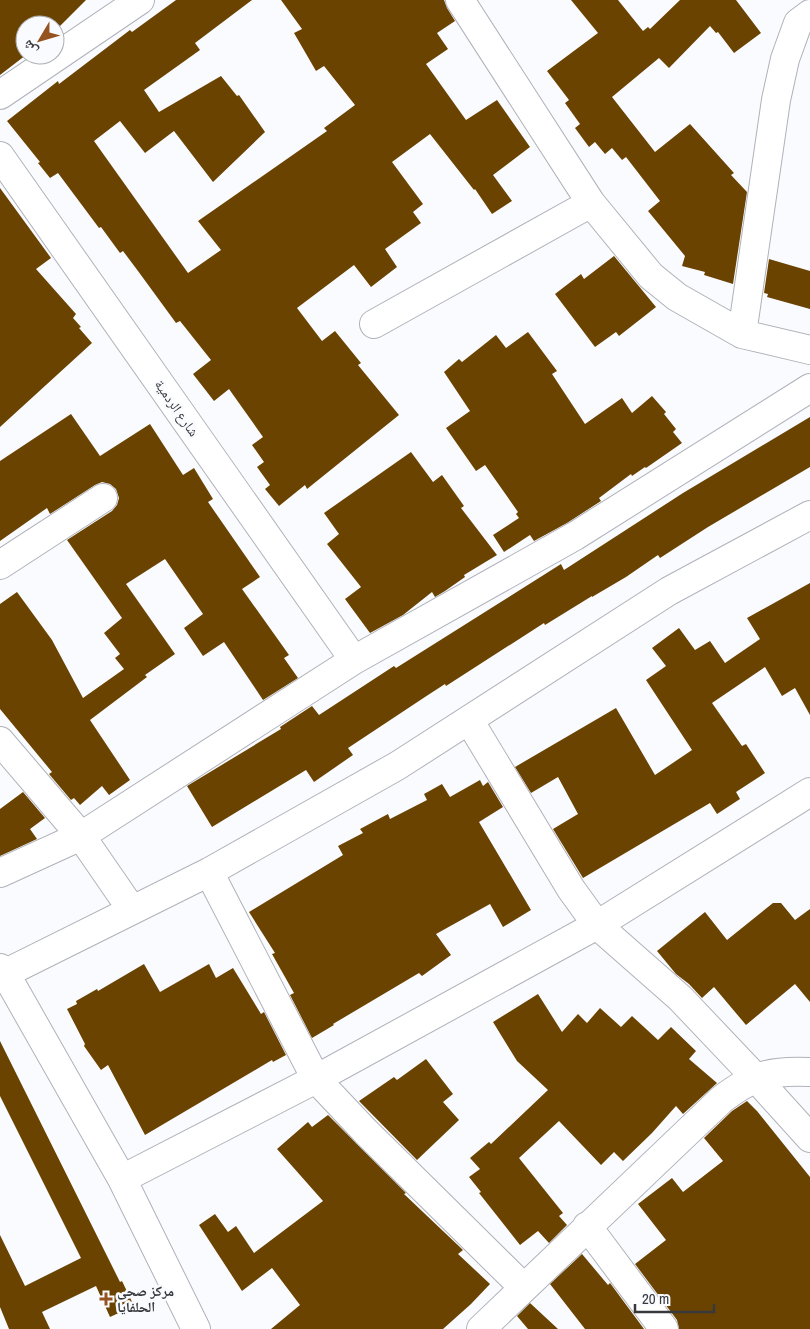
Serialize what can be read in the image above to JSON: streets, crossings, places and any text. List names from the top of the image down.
{
  "streets": {
    "street": ["شارع الردمية"]
  },
  "places": {
    "health": ["مركز صحى الحلفايا"]
  },
  "scale_bar": "20 m",
  "north": "bottom left"
}
